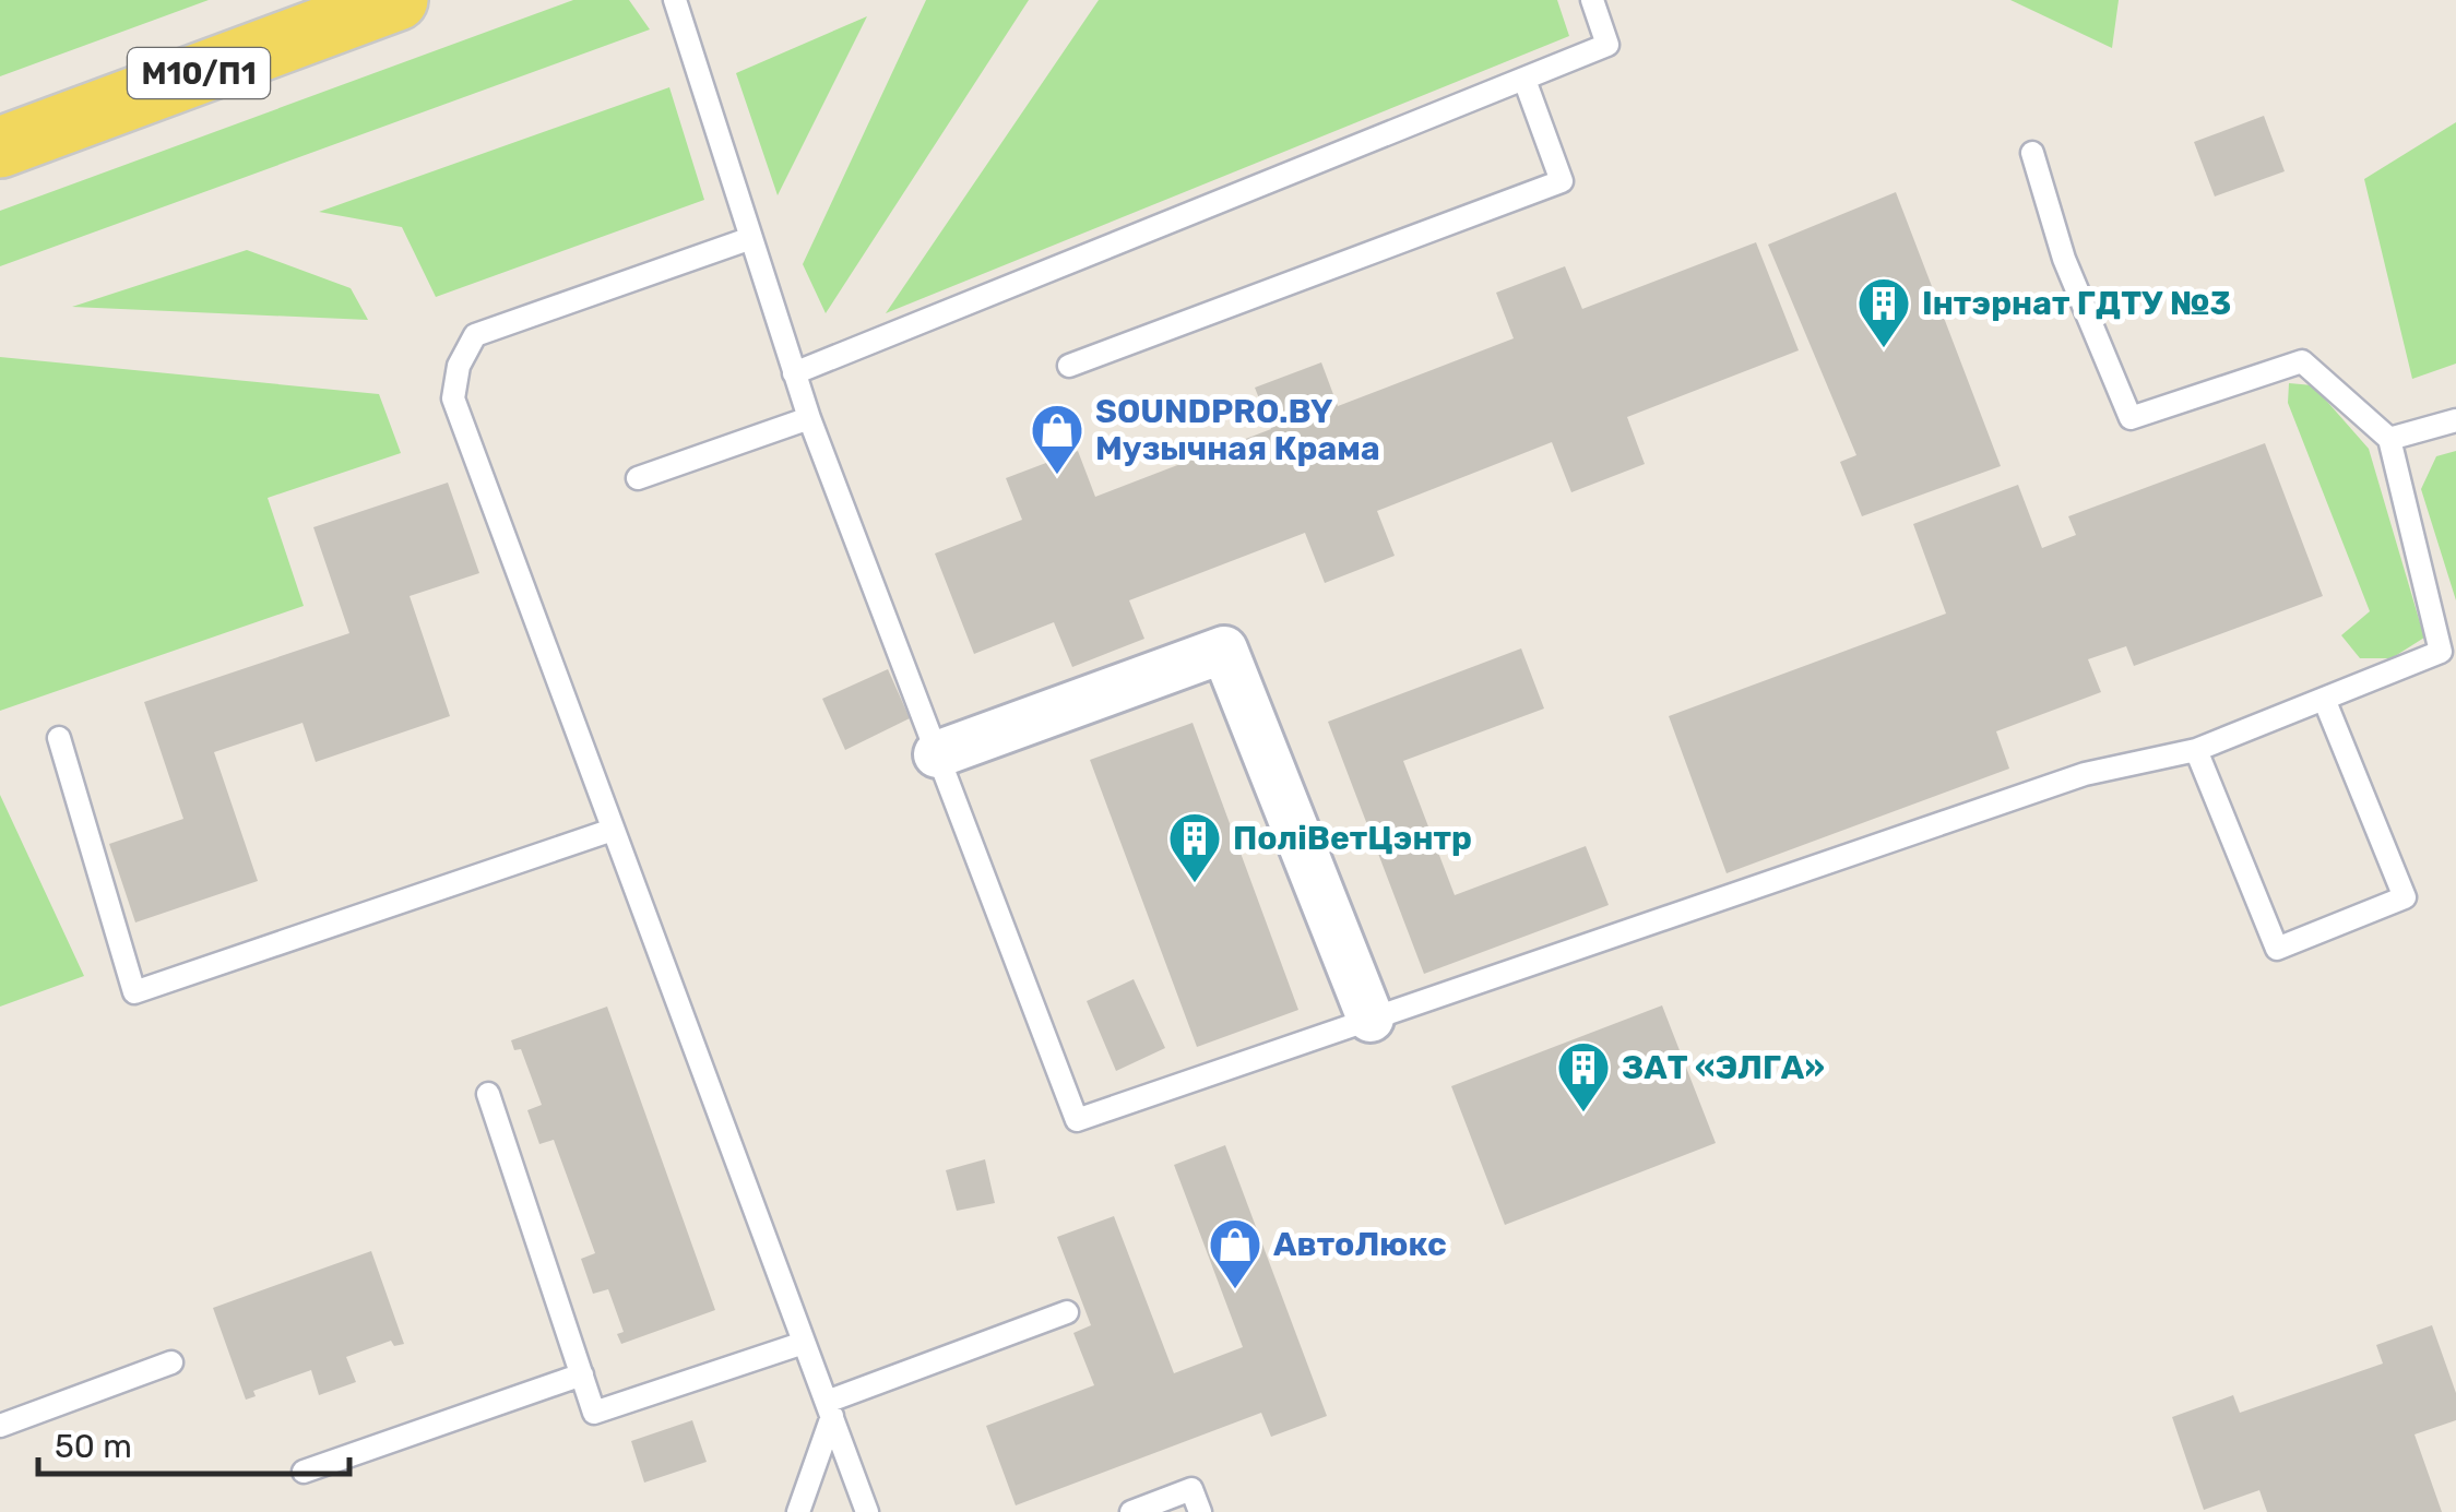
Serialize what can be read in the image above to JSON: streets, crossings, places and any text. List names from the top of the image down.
{
  "streets": {
    "main road": ["М10/П1"]
  },
  "places": {
    "building": ["Інтэрнат ГДТУ №3", "ПоліВетЦэнтр", "ЗАТ «ЭЛГА»"],
    "shop": ["SOUNDPRO.BY Музычная Крама", "АвтоЛюкс"]
  },
  "scale_bar": "50 m"
}
